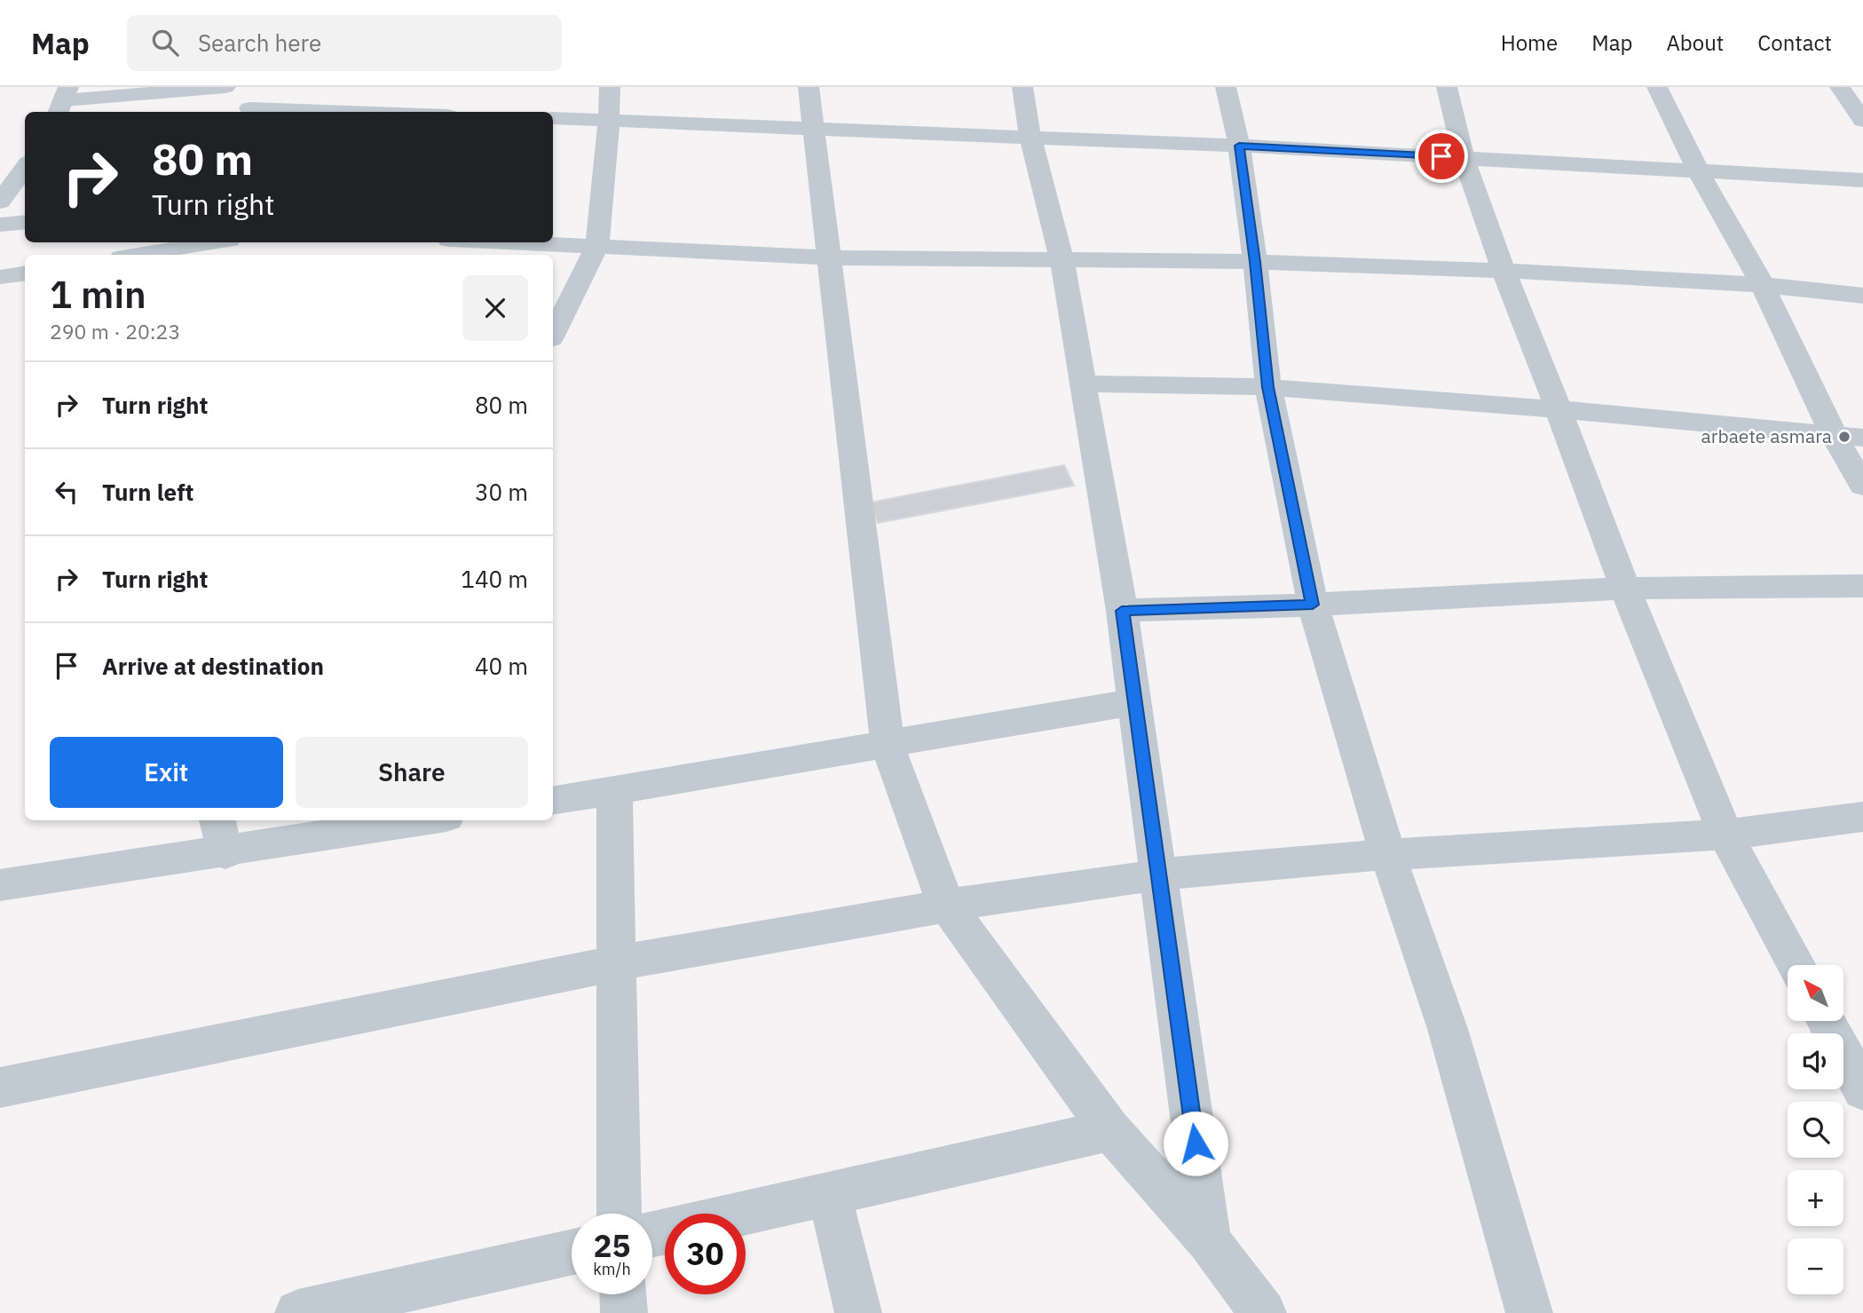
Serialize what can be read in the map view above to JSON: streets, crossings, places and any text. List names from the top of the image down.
{
  "places": ["arbaete asmara"],
  "north": "top left",
  "page": {
    "header": "Map",
    "search": "Search here",
    "nav": [
      "Home",
      "Map",
      "About",
      "Contact"
    ],
    "turn": ["80 m", "Turn right"],
    "heading": ["1 min", "290 m · 20:23"],
    "list": [
      {
        "name": "Turn right",
        "value": "80 m"
      },
      {
        "name": "Turn left",
        "value": "30 m"
      },
      {
        "name": "Turn right",
        "value": "140 m"
      },
      {
        "name": "Arrive at destination",
        "value": "40 m"
      }
    ],
    "buttons": ["Exit", "Share"],
    "map_buttons": ["+", "−"],
    "speed": "25 km/h",
    "limit": "30"
  }
}
